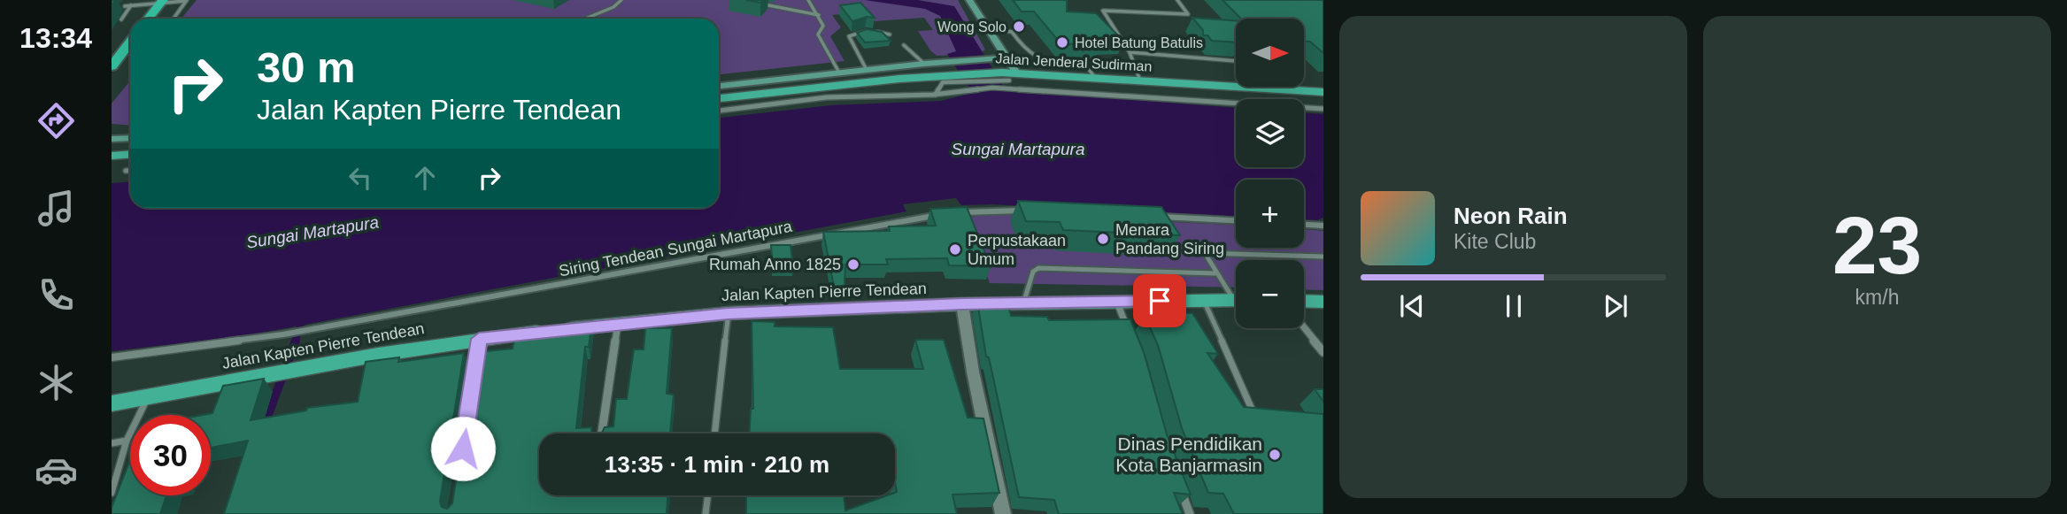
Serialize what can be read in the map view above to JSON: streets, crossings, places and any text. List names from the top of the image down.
{
  "streets": {
    "main road": ["Jalan Jenderal Sudirman", "Jalan Kapten Pierre Tendean"],
    "street": ["Siring Tendean Sungai Martapura"]
  },
  "water": ["Sungai Martapura"],
  "places": [
    "Wong Solo",
    "Hotel Batung Batulis",
    "Menara Pandang Siring",
    "Perpustakaan Umum",
    "Rumah Anno 1825",
    "Dinas Pendidikan Kota Banjarmasin"
  ],
  "north": "right",
  "page": {
    "tabs": "13:34",
    "tile": ["23", "km/h"],
    "map_buttons": ["+", "−"],
    "turn": ["30 m", "Jalan Kapten Pierre Tendean"],
    "song": ["Neon Rain", "Kite Club"],
    "limit": "30",
    "trip": "13:35 · 1 min · 210 m"
  }
}
